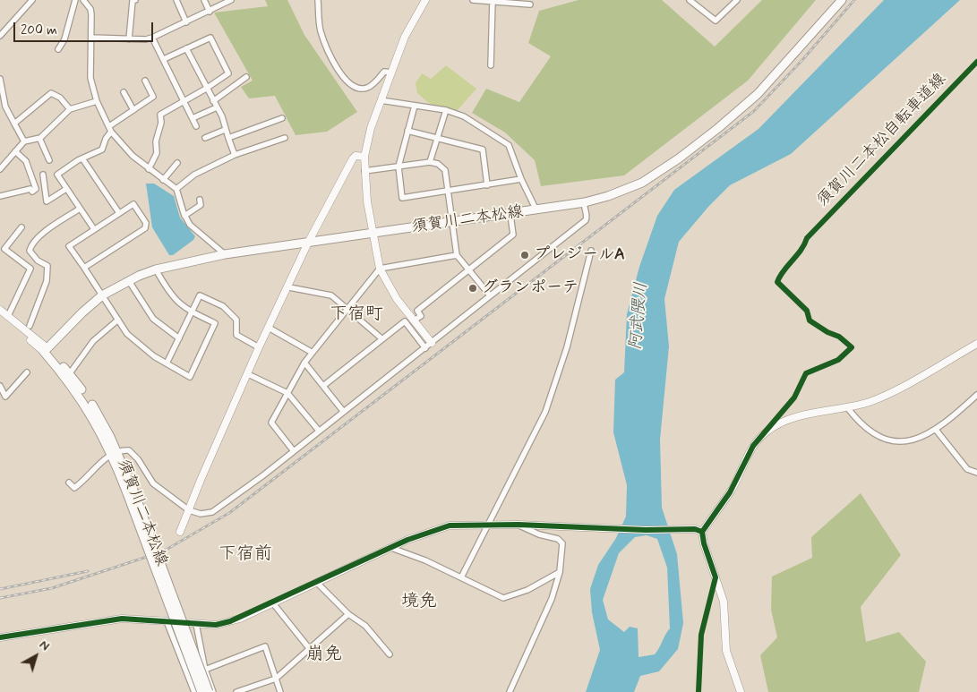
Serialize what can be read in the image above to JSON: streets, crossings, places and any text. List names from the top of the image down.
{
  "streets": {
    "main road": ["須賀川二本松線"],
    "cycle path": ["須賀川二本松自転車道線"]
  },
  "districts": [
    "下宿町",
    "下宿前",
    "境免",
    "崩免"
  ],
  "water": ["阿武隈川"],
  "places": ["プレジールA", "グランポーテ"],
  "scale_bar": "200 m",
  "north": "top right"
}
